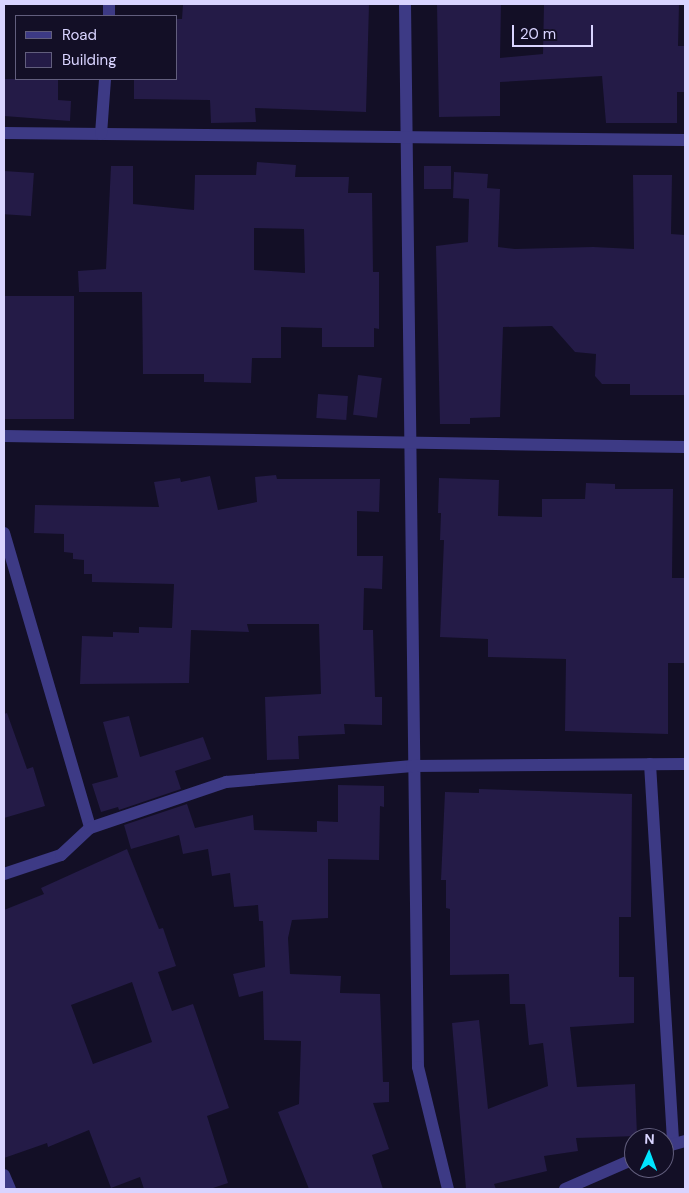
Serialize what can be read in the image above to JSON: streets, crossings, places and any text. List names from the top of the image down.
{
  "legend": ["Road", "Building"],
  "scale_bar": "20 m",
  "north": "top"
}
